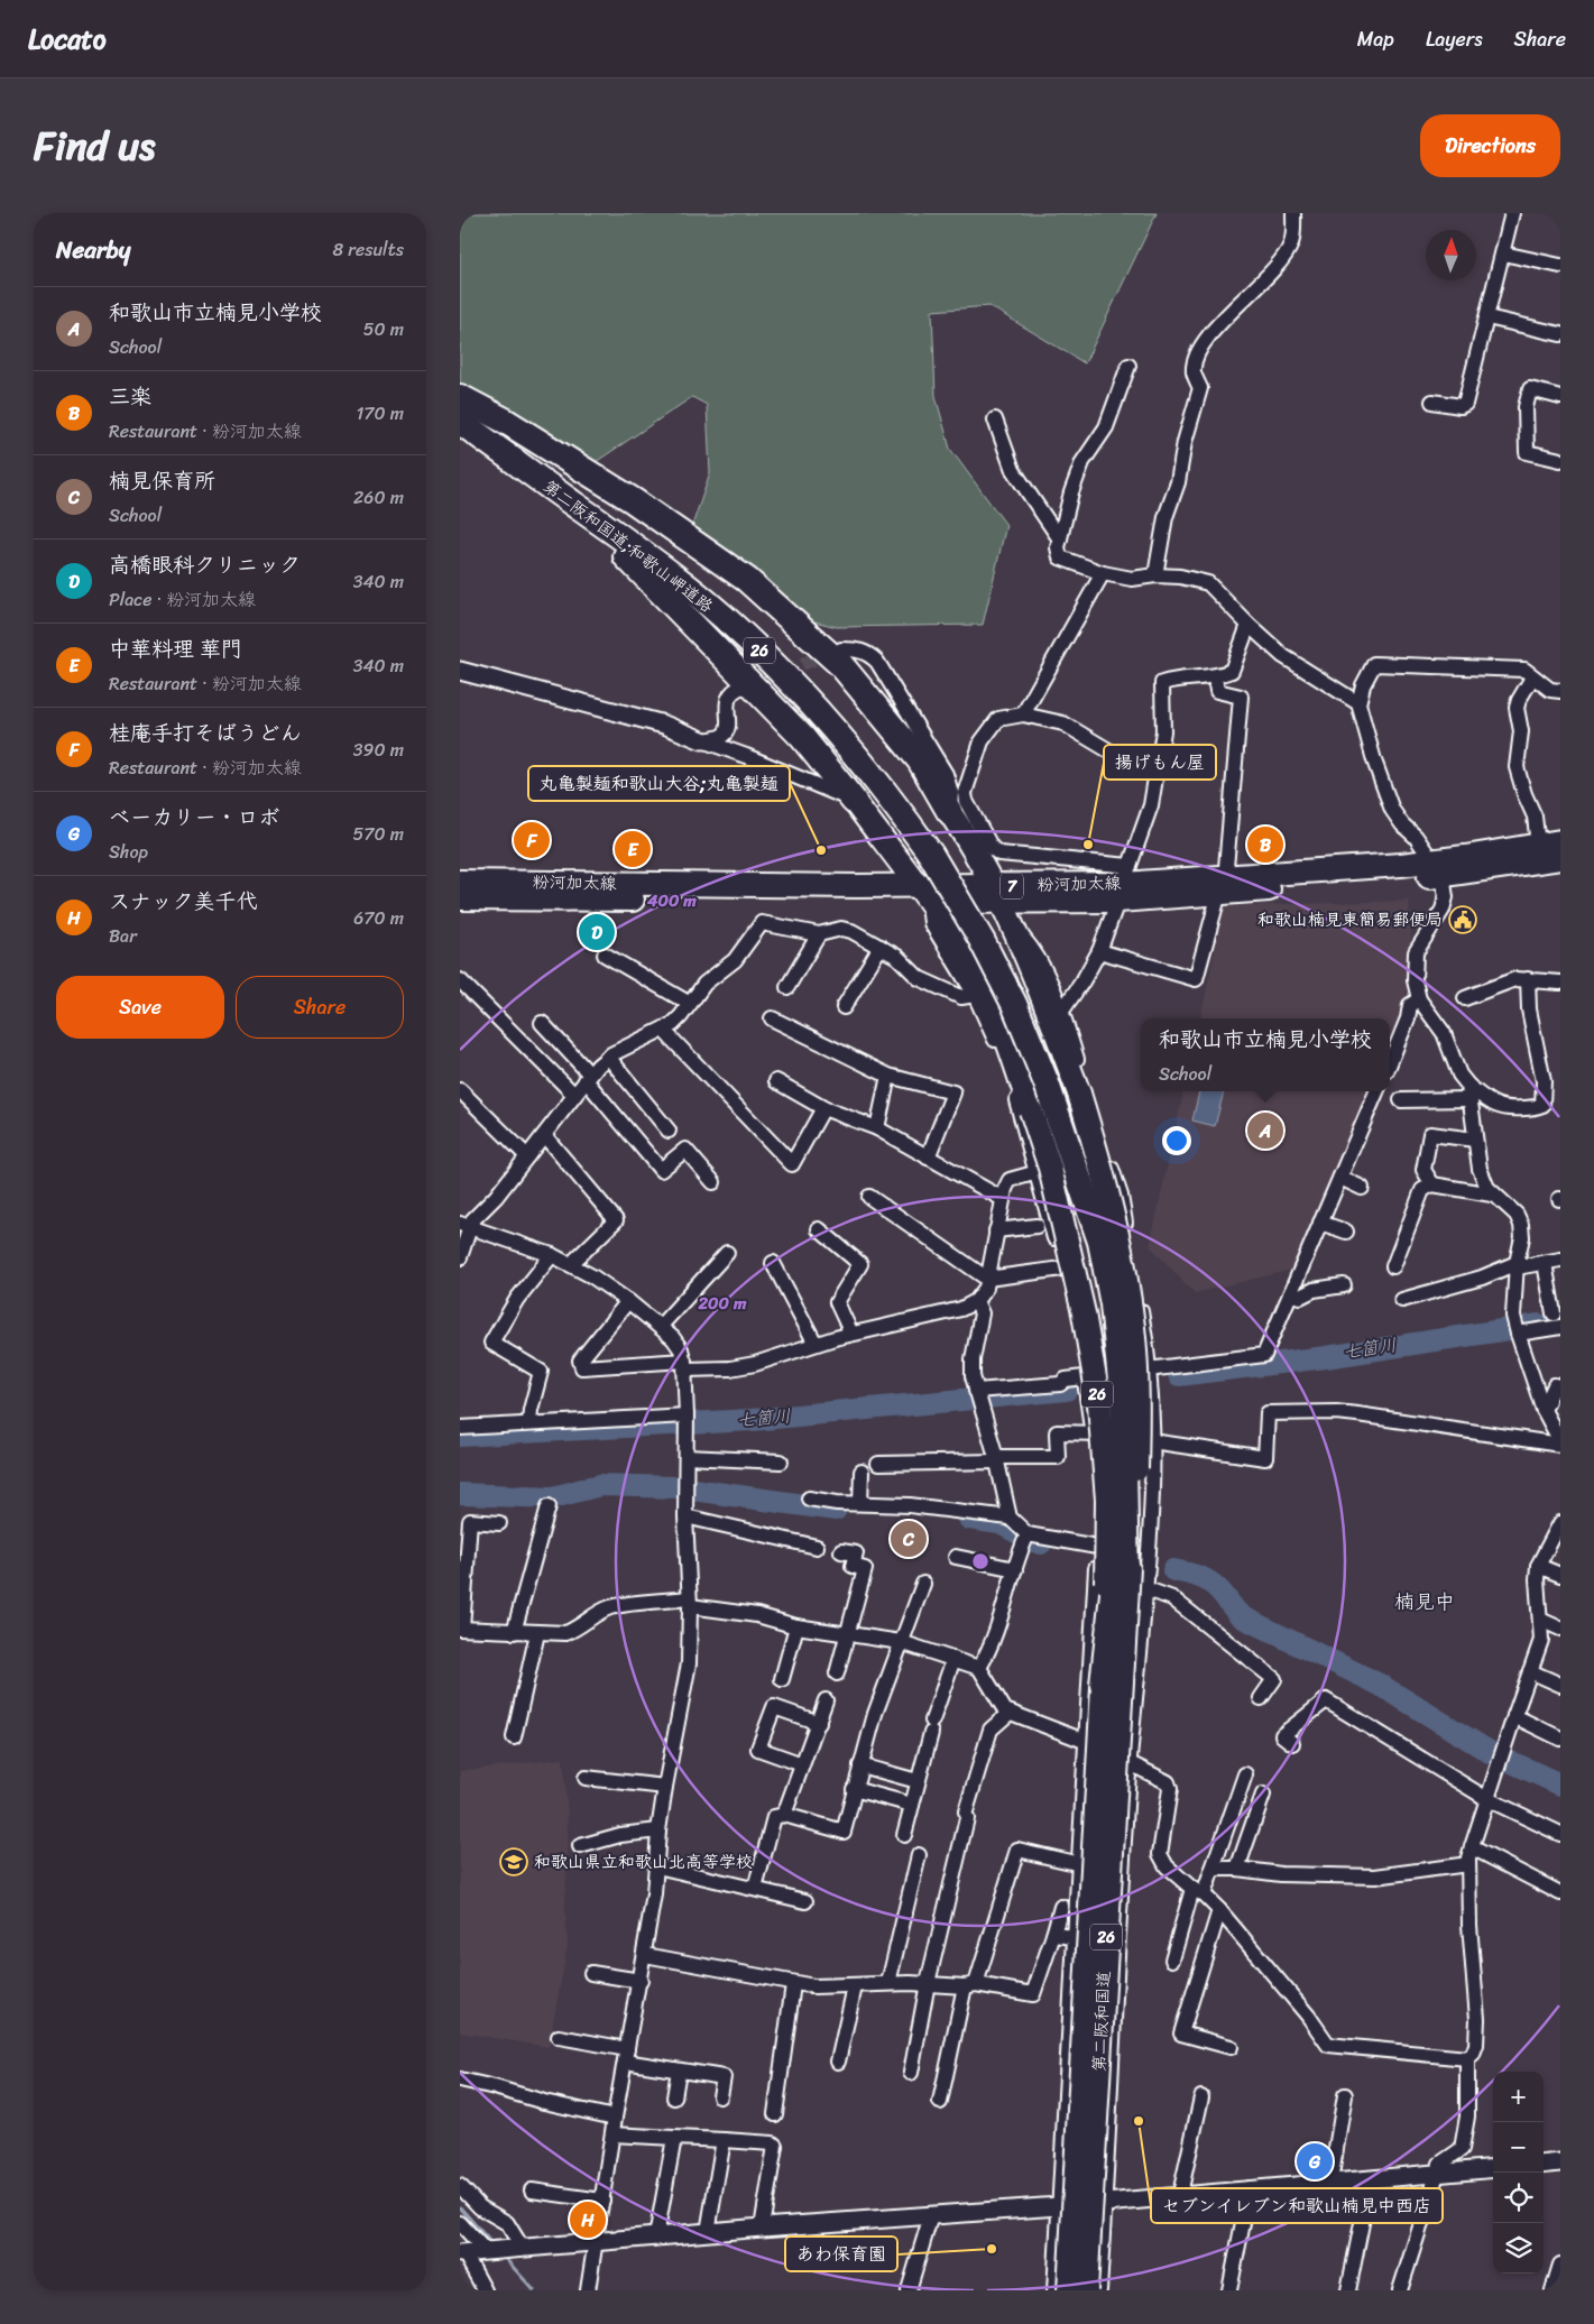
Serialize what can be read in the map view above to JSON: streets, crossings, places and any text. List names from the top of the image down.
{
  "streets": {
    "highway": ["第二阪和国道;和歌山岬道路", "26"],
    "main road": ["粉河加太線", "7", "第二阪和国道"]
  },
  "crossings": [
    ["第二阪和国道;和歌山岬道路", "26"],
    ["26", "粉河加太線"],
    ["26", "第二阪和国道"]
  ],
  "districts": ["楠見中"],
  "water": ["七箇川"],
  "places": {
    "other": [
      "揚げもん屋",
      "丸亀製麺和歌山大谷;丸亀製麺",
      "セブンイレブン和歌山楠見中西店",
      "あわ保育園"
    ],
    "public building": ["和歌山楠見東簡易郵便局"],
    "school or university": ["和歌山県立和歌山北高等学校"]
  },
  "north": "top",
  "page": {
    "header": "Locato",
    "nav": ["Map", "Layers", "Share"],
    "title": "Find us",
    "buttons": [
      "Directions",
      ["Save", "Share"]
    ],
    "heading": ["Nearby", "8 results"],
    "list": [
      {
        "mark": "A",
        "name": "和歌山市立楠見小学校",
        "note": "School",
        "value": "50 m"
      },
      {
        "mark": "B",
        "name": "三楽",
        "note": "Restaurant · 粉河加太線",
        "value": "170 m"
      },
      {
        "mark": "C",
        "name": "楠見保育所",
        "note": "School",
        "value": "260 m"
      },
      {
        "mark": "D",
        "name": "高橋眼科クリニック",
        "note": "Place · 粉河加太線",
        "value": "340 m"
      },
      {
        "mark": "E",
        "name": "中華料理 華門",
        "note": "Restaurant · 粉河加太線",
        "value": "340 m"
      },
      {
        "mark": "F",
        "name": "桂庵手打そばうどん",
        "note": "Restaurant · 粉河加太線",
        "value": "390 m"
      },
      {
        "mark": "G",
        "name": "ベーカリー・ロボ",
        "note": "Shop",
        "value": "570 m"
      },
      {
        "mark": "H",
        "name": "スナック美千代",
        "note": "Bar",
        "value": "670 m"
      }
    ],
    "pins": [
      "F",
      "B",
      "E",
      "D",
      "A",
      "C",
      "G",
      "H"
    ],
    "popup": ["和歌山市立楠見小学校", "School"],
    "map_buttons": ["+", "−"]
  },
  "rings": ["400 m", "200 m"]
}
